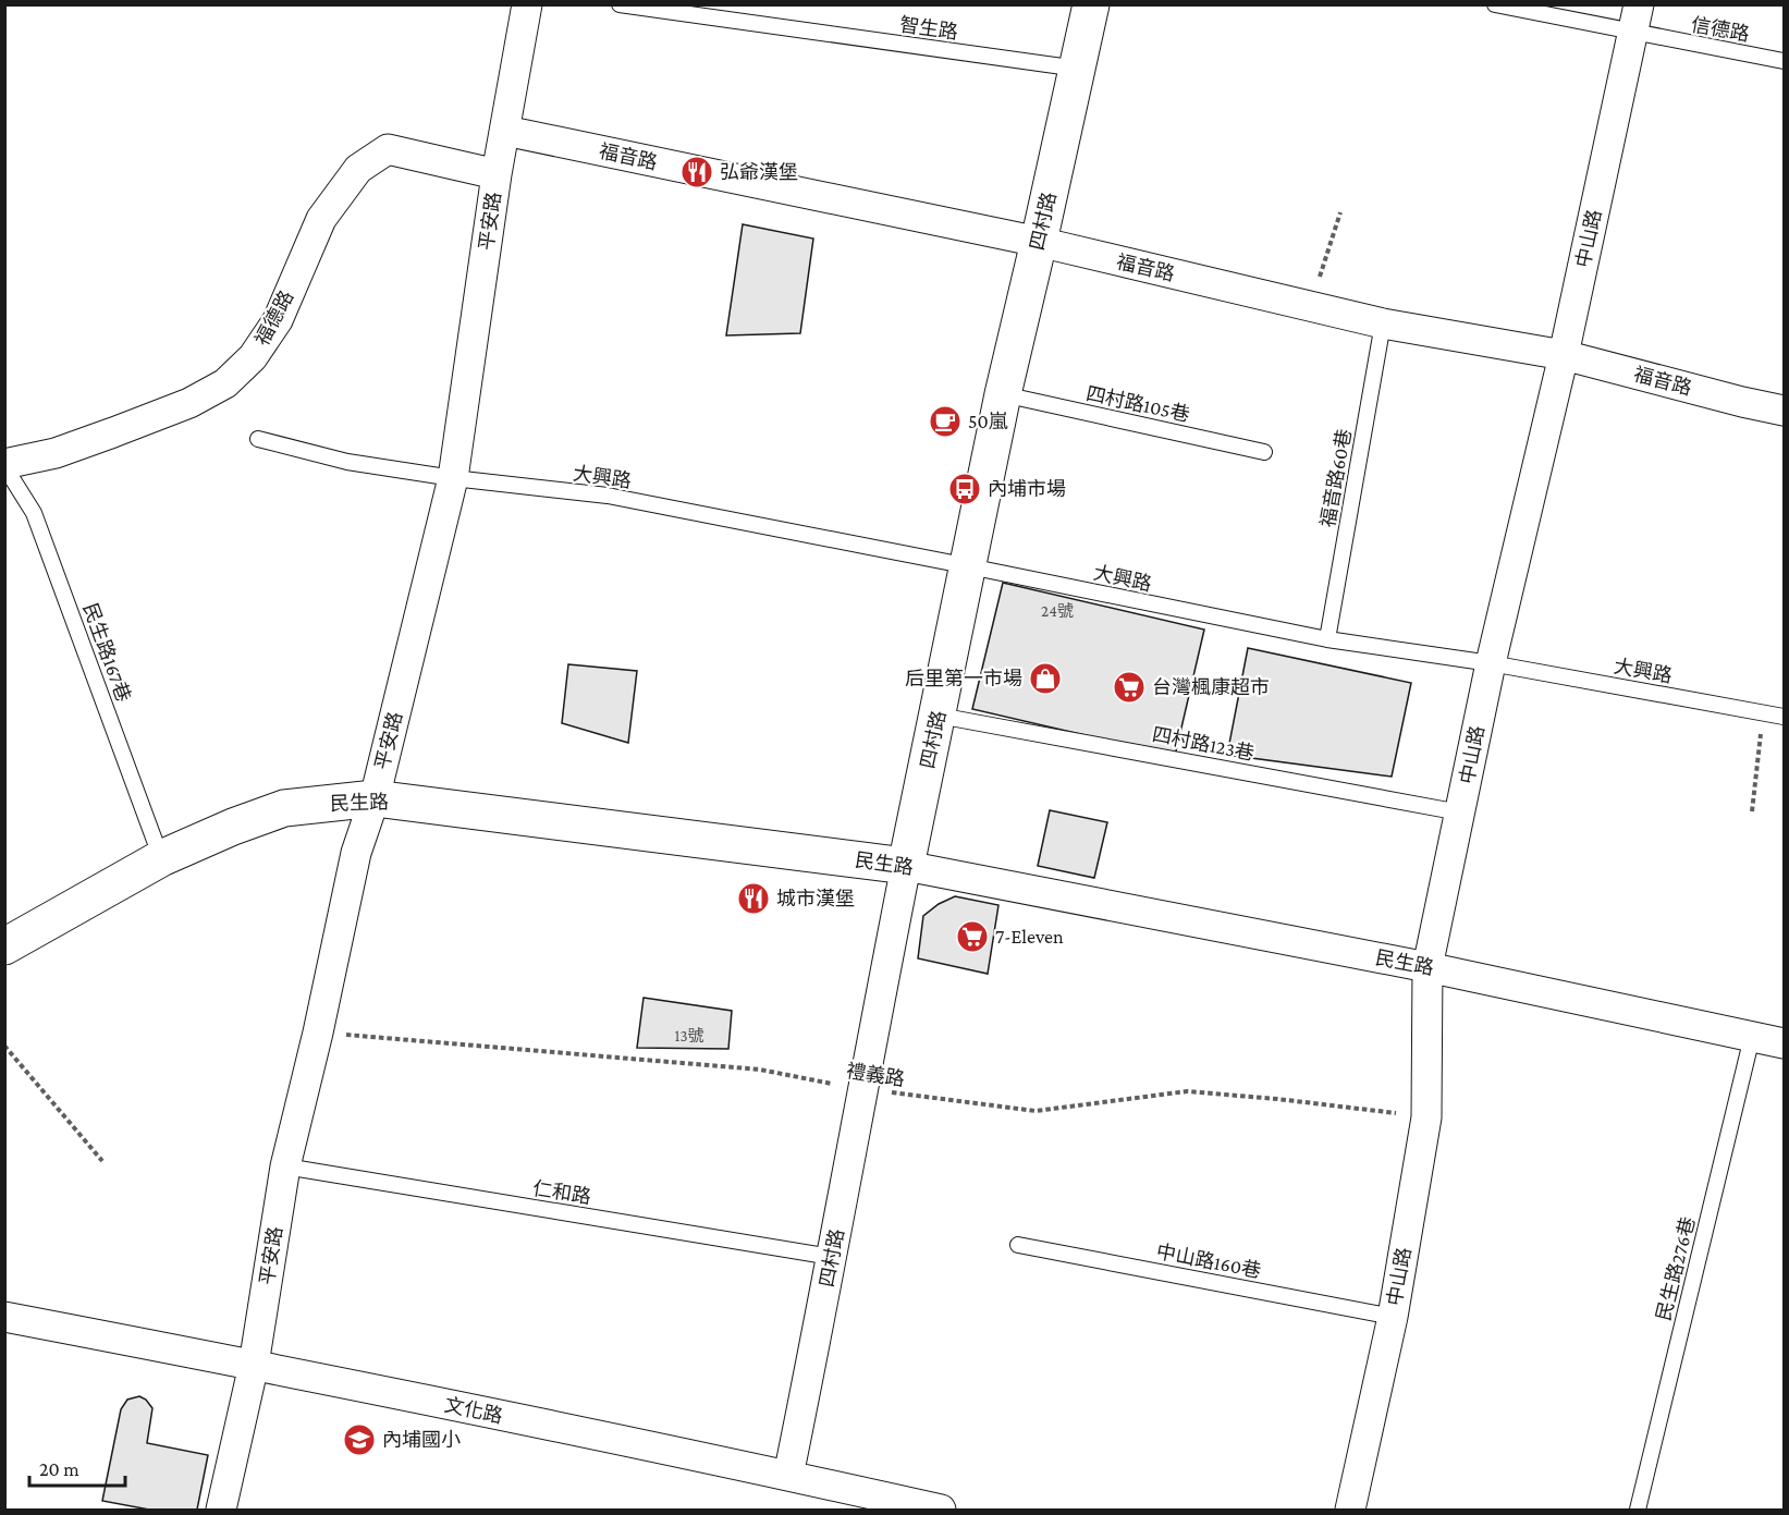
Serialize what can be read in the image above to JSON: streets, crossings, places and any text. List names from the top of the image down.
{
  "streets": {
    "main road": ["四村路", "民生路"],
    "street": [
      "福音路",
      "平安路",
      "中山路",
      "福德路",
      "文化路"
    ],
    "lane": [
      "智生路",
      "信德路",
      "四村路105巷",
      "大興路",
      "福音路60巷",
      "民生路167巷",
      "四村路123巷",
      "仁和路",
      "中山路160巷",
      "民生路276巷"
    ],
    "path": ["禮義路"]
  },
  "crossings": [
    ["智生路", "四村路"],
    ["信德路", "中山路"],
    ["福音路", "平安路"],
    ["福音路", "四村路"],
    ["福音路", "中山路"],
    ["福音路", "福音路60巷"],
    ["平安路", "福德路"],
    ["平安路", "大興路"],
    ["平安路", "民生路"],
    ["平安路", "禮義路"],
    ["平安路", "仁和路"],
    ["平安路", "文化路"],
    ["四村路", "四村路105巷"],
    ["四村路", "大興路"],
    ["四村路", "四村路123巷"],
    ["四村路", "民生路"],
    ["四村路", "禮義路"],
    ["四村路", "仁和路"],
    ["四村路", "文化路"],
    ["中山路", "大興路"],
    ["中山路", "四村路123巷"],
    ["中山路", "民生路"],
    ["中山路", "禮義路"],
    ["中山路", "中山路160巷"],
    ["福德路", "民生路167巷"],
    ["大興路", "福音路60巷"],
    ["民生路167巷", "民生路"],
    ["民生路", "民生路276巷"]
  ],
  "places": {
    "restaurant": ["弘爺漢堡", "城市漢堡"],
    "cafe": ["50嵐"],
    "bus stop": ["內埔市場"],
    "shop": ["后里第一市場"],
    "supermarket": ["台灣楓康超市", "7-Eleven"],
    "school or university": ["內埔國小"]
  },
  "house_numbers": ["24號", "13號"],
  "scale_bar": "20 m"
}
